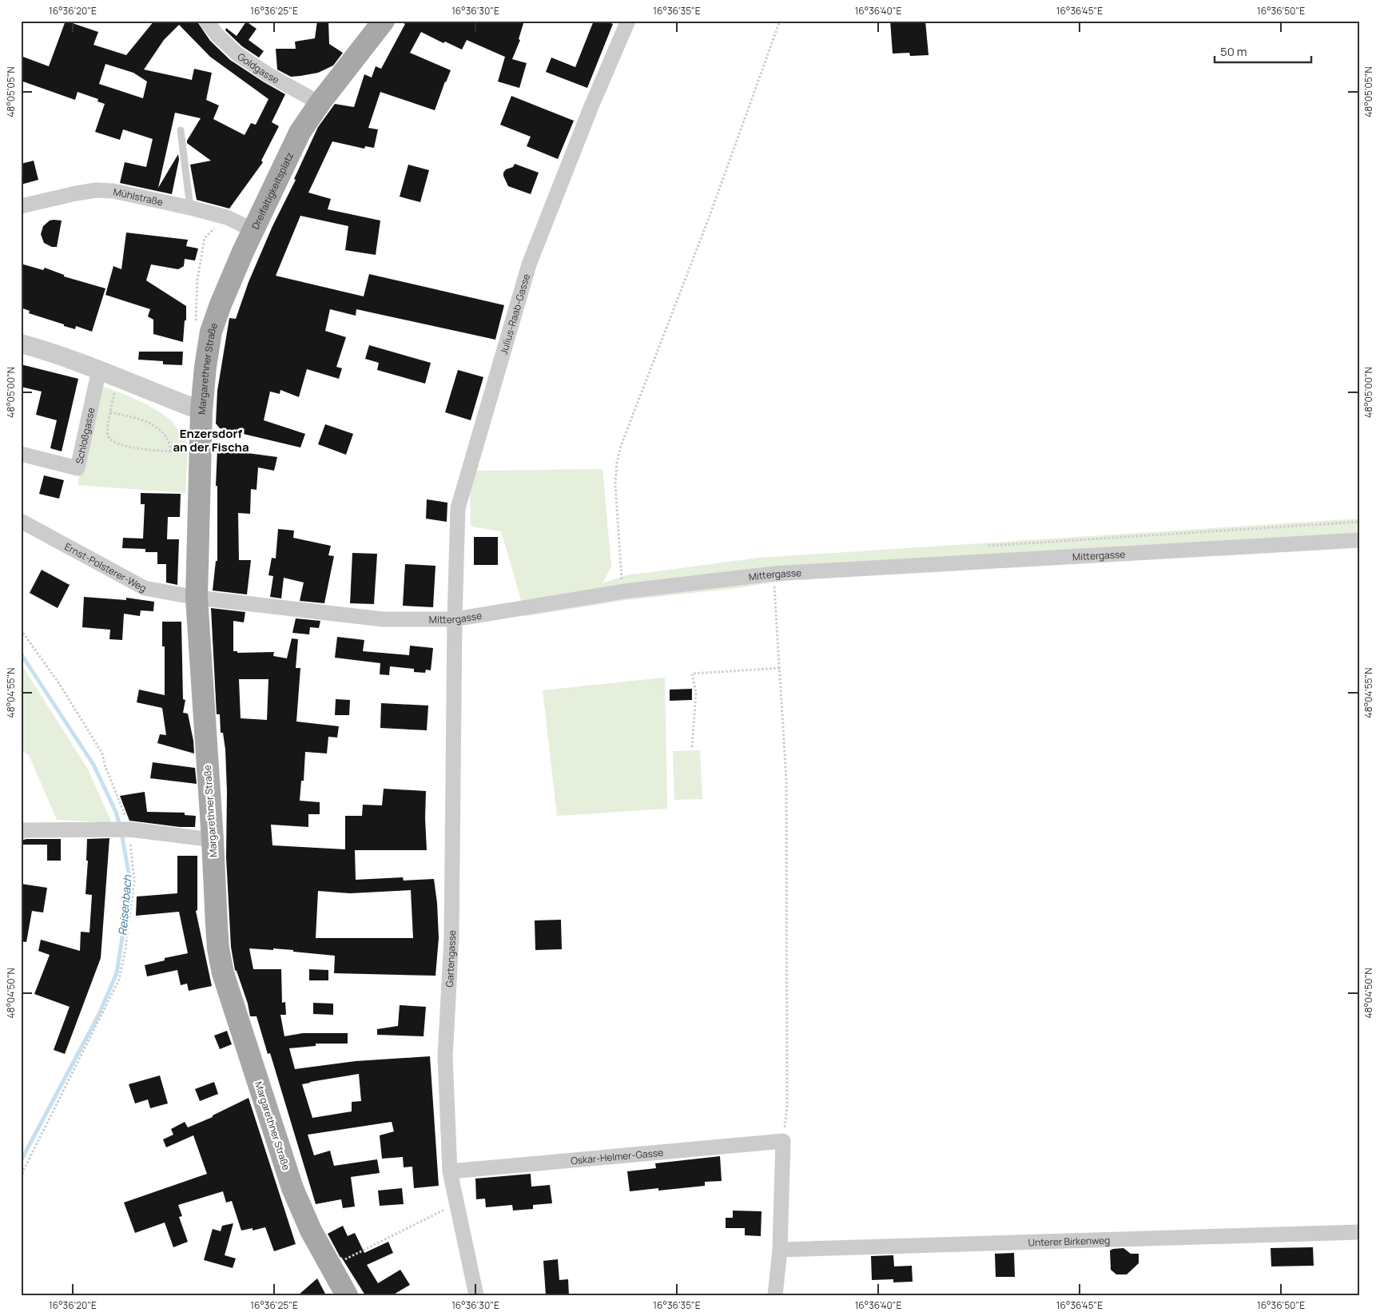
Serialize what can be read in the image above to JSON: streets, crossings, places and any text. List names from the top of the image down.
{
  "streets": {
    "main road": ["Dreifaltigkeitsplatz", "Margarethner Straße"],
    "street": [
      "Goldgasse",
      "Mühlstraße",
      "Julius-Raab-Gasse",
      "Schloßgasse",
      "Mittergasse",
      "Ernst-Polsterer-Weg",
      "Gartengasse",
      "Oskar-Helmer-Gasse",
      "Unterer Birkenweg"
    ]
  },
  "crossings": [
    ["Goldgasse", "Dreifaltigkeitsplatz"],
    ["Dreifaltigkeitsplatz", "Mühlstraße"],
    ["Dreifaltigkeitsplatz", "Margarethner Straße"],
    ["Julius-Raab-Gasse", "Mittergasse"],
    ["Julius-Raab-Gasse", "Gartengasse"],
    ["Margarethner Straße", "Mittergasse"],
    ["Margarethner Straße", "Ernst-Polsterer-Weg"],
    ["Mittergasse", "Ernst-Polsterer-Weg"],
    ["Mittergasse", "Gartengasse"],
    ["Gartengasse", "Oskar-Helmer-Gasse"]
  ],
  "districts": ["Enzersdorf an der Fischa"],
  "water": ["Reisenbach"],
  "scale_bar": "50 m",
  "coordinates": [
    "16°36'20\"E",
    "16°36'25\"E",
    "16°36'30\"E",
    "16°36'35\"E",
    "16°36'40\"E",
    "16°36'45\"E",
    "16°36'50\"E",
    "48°05'05\"N",
    "48°05'00\"N",
    "48°04'55\"N",
    "48°04'50\"N"
  ]
}
